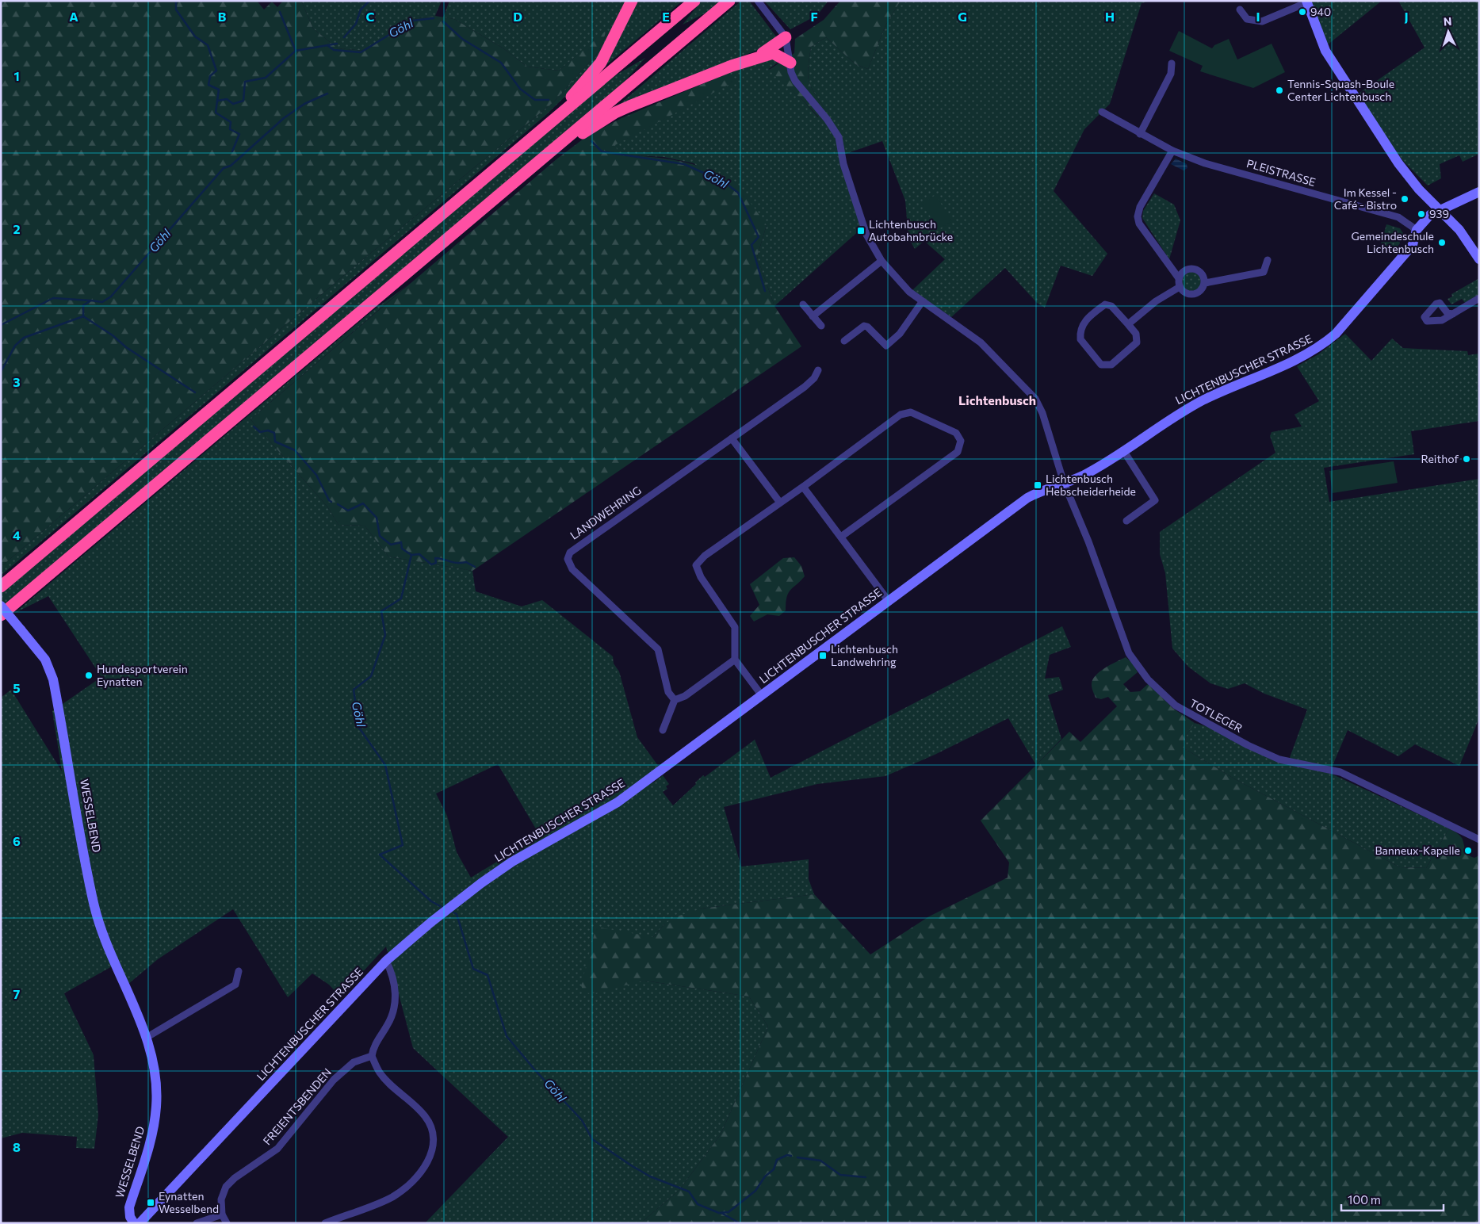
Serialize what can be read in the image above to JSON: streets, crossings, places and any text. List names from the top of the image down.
{
  "streets": {
    "street": [
      "PLEISTRASSE",
      "LICHTENBUSCHER STRASSE",
      "LANDWEHRING",
      "TOTLEGER",
      "WESSELBEND",
      "FREIENTSBENDEN"
    ]
  },
  "crossings": [
    ["PLEISTRASSE", "LICHTENBUSCHER STRASSE"],
    ["LICHTENBUSCHER STRASSE", "TOTLEGER"]
  ],
  "districts": ["Lichtenbusch"],
  "water": ["Göhl"],
  "places": {
    "other": [
      "940",
      "Tennis-Squash-Boule Center Lichtenbusch",
      "Im Kessel - Café - Bistro",
      "939",
      "Gemeindeschule Lichtenbusch",
      "Reithof",
      "Hundesportverein Eynatten",
      "Banneux-Kapelle"
    ],
    "transit": [
      "Lichtenbusch Autobahnbrücke",
      "Lichtenbusch Hebscheiderheide",
      "Lichtenbusch Landwehring",
      "Eynatten Wesselbend"
    ]
  },
  "scale_bar": "100 m",
  "north": "top",
  "grid": {
    "columns": [
      "A",
      "B",
      "C",
      "D",
      "E",
      "F",
      "G",
      "H",
      "I",
      "J"
    ],
    "rows": [
      "1",
      "2",
      "3",
      "4",
      "5",
      "6",
      "7",
      "8"
    ]
  }
}
